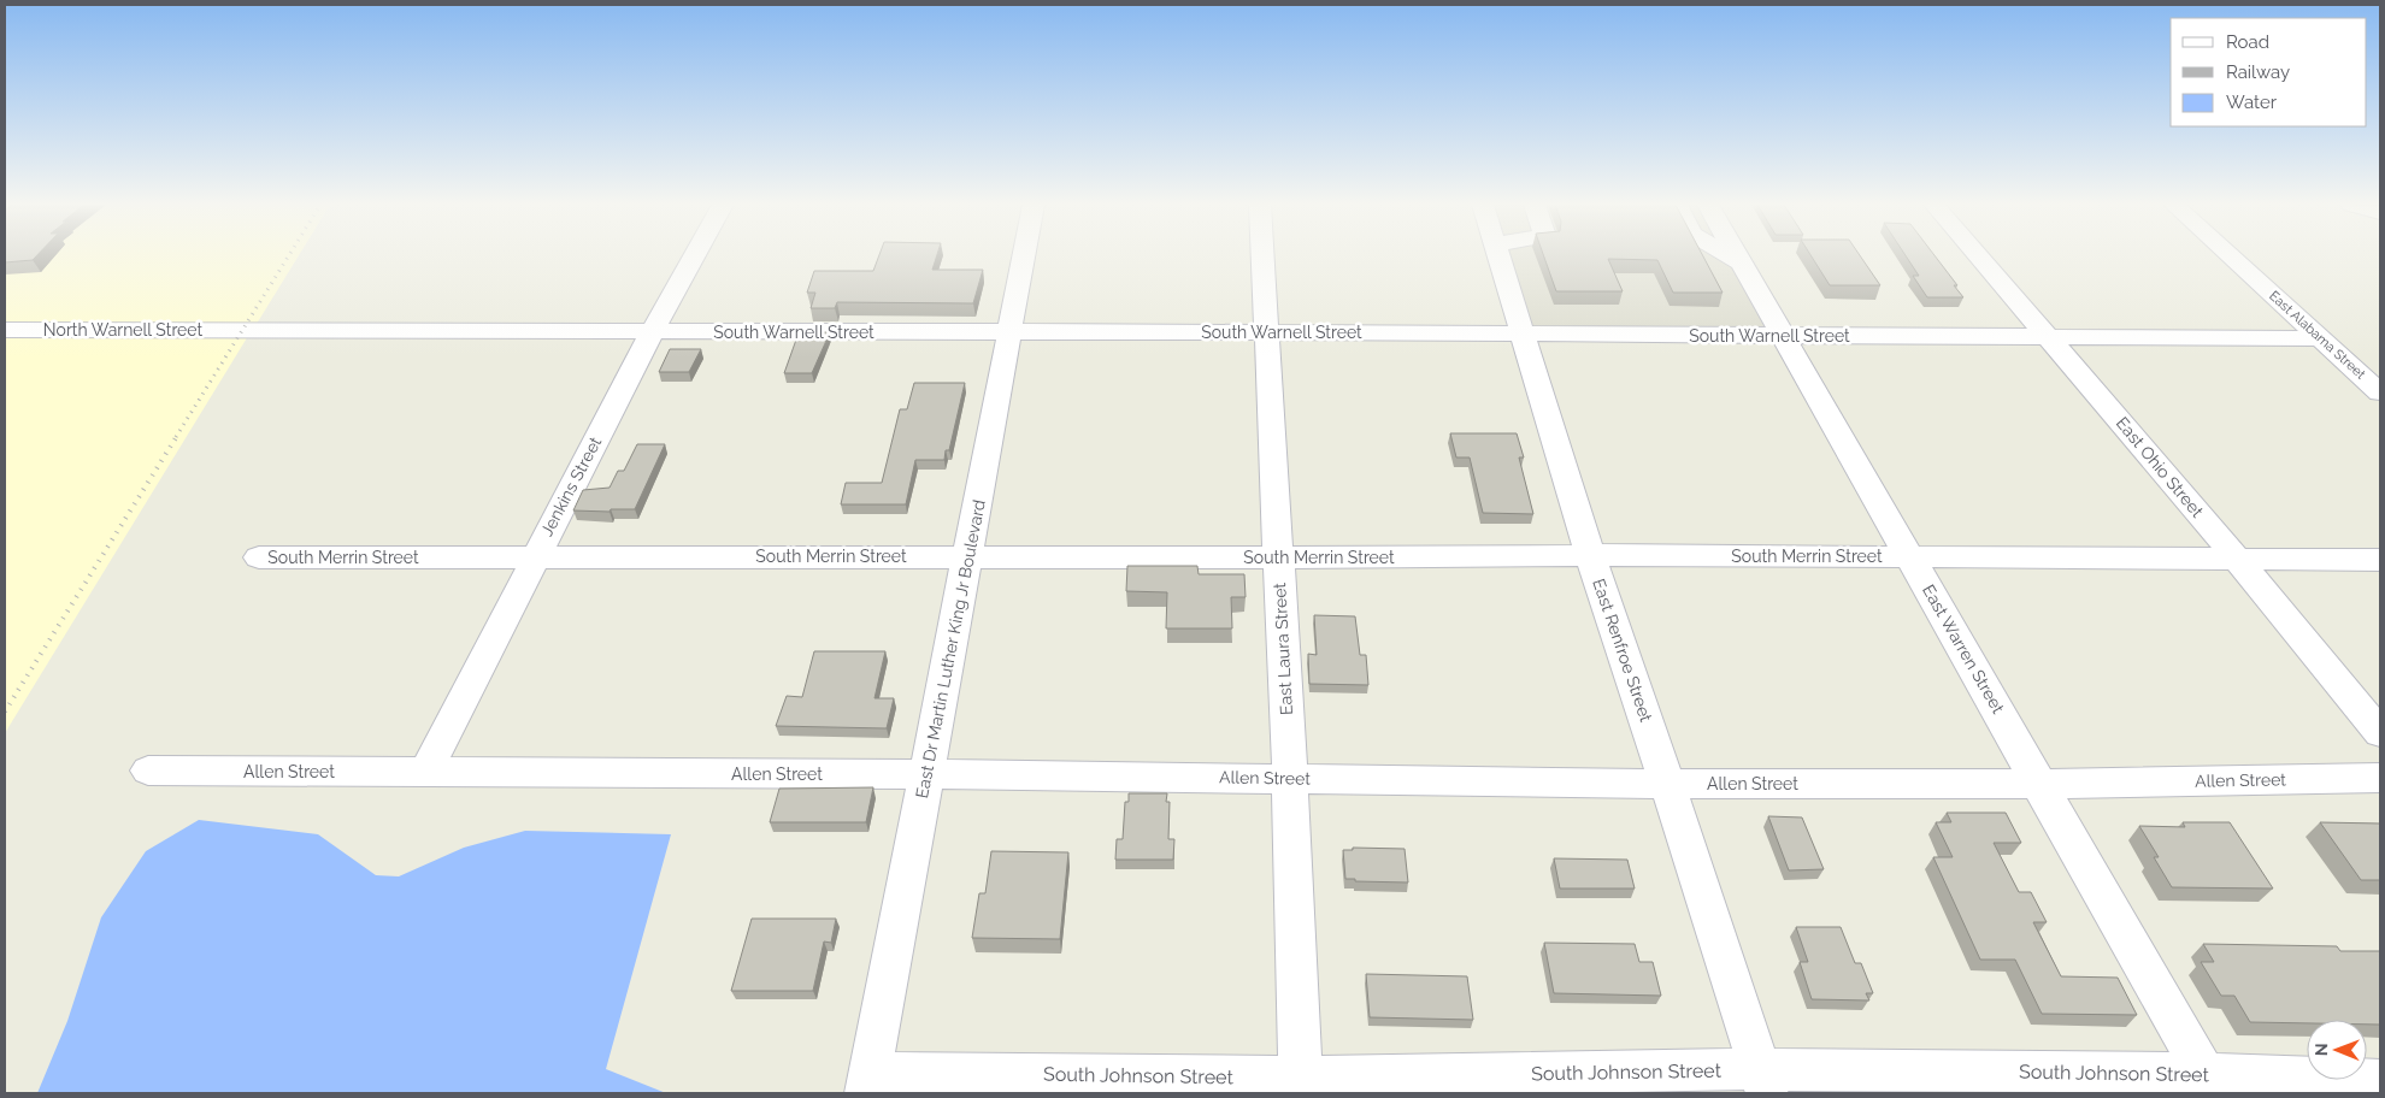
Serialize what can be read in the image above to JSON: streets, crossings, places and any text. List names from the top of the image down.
{
  "streets": {
    "street": [
      "North Warnell Street",
      "South Warnell Street",
      "East Alabama Street",
      "East Ohio Street",
      "Jenkins Street",
      "South Merrin Street",
      "East Dr Martin Luther King Jr Boulevard",
      "East Laura Street",
      "East Warren Street",
      "East Renfroe Street",
      "Allen Street",
      "South Johnson Street"
    ]
  },
  "crossings": [
    ["North Warnell Street", "South Warnell Street"],
    ["South Warnell Street", "East Alabama Street"],
    ["South Warnell Street", "East Ohio Street"],
    ["South Warnell Street", "Jenkins Street"],
    ["South Warnell Street", "East Dr Martin Luther King Jr Boulevard"],
    ["South Warnell Street", "East Laura Street"],
    ["South Warnell Street", "East Warren Street"],
    ["South Warnell Street", "East Renfroe Street"],
    ["East Ohio Street", "South Merrin Street"],
    ["Jenkins Street", "South Merrin Street"],
    ["Jenkins Street", "Allen Street"],
    ["South Merrin Street", "East Dr Martin Luther King Jr Boulevard"],
    ["South Merrin Street", "East Laura Street"],
    ["South Merrin Street", "East Warren Street"],
    ["South Merrin Street", "East Renfroe Street"],
    ["East Dr Martin Luther King Jr Boulevard", "Allen Street"],
    ["East Dr Martin Luther King Jr Boulevard", "South Johnson Street"],
    ["East Laura Street", "Allen Street"],
    ["East Laura Street", "South Johnson Street"],
    ["East Warren Street", "Allen Street"],
    ["East Warren Street", "South Johnson Street"],
    ["East Renfroe Street", "Allen Street"],
    ["East Renfroe Street", "South Johnson Street"]
  ],
  "legend": ["Road", "Railway", "Water"],
  "north": "left"
}
